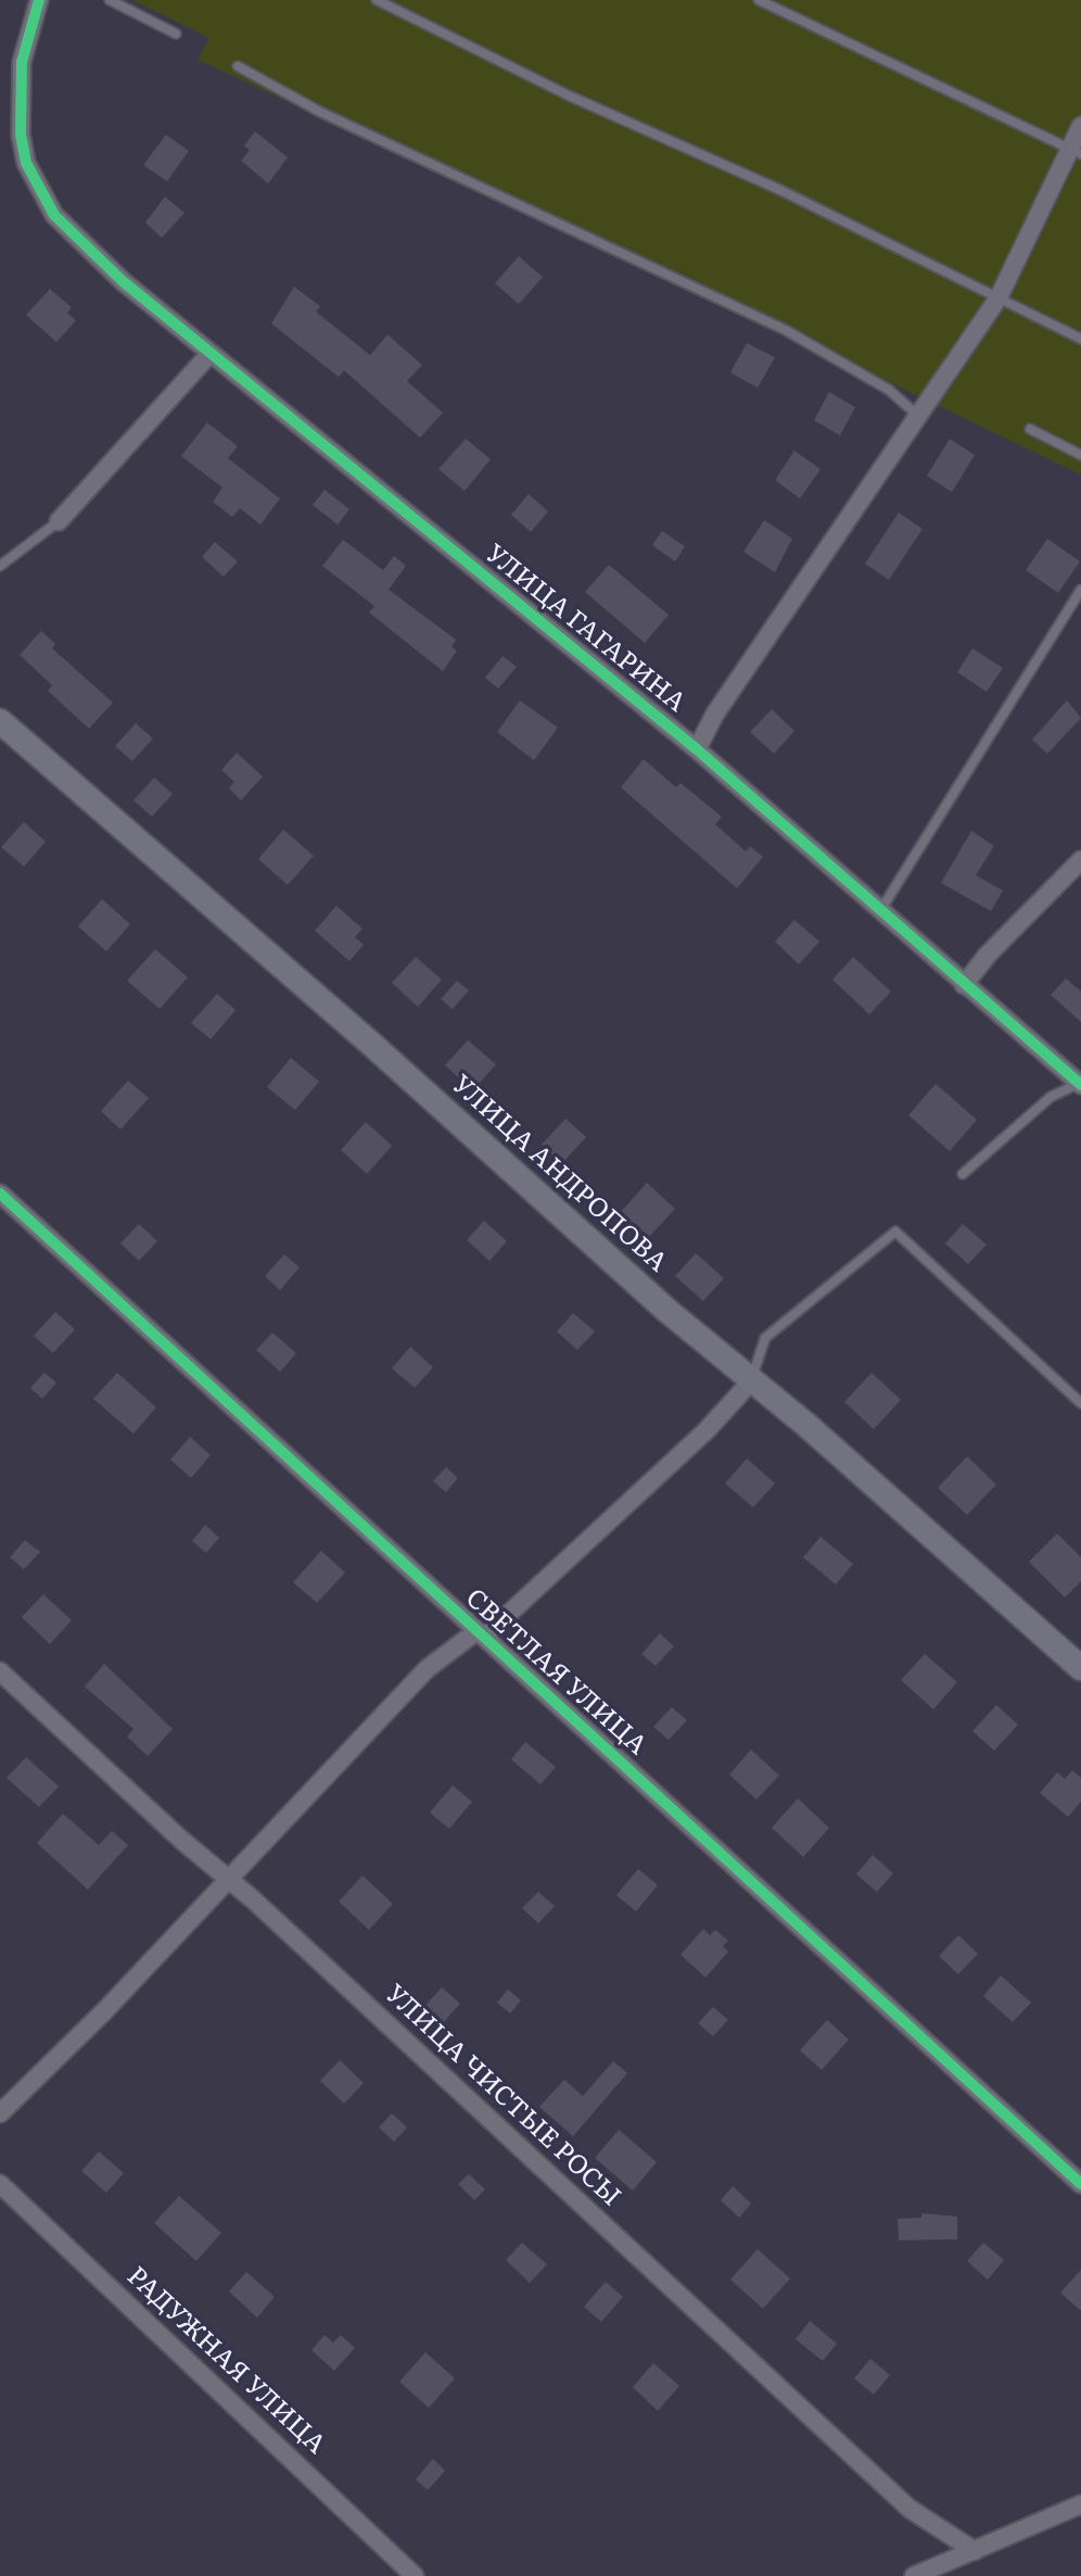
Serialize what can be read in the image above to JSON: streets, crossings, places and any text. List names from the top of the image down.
{
  "streets": {
    "street": [
      "УЛИЦА ГАГАРИНА",
      "УЛИЦА АНДРОПОВА",
      "СВЕТЛАЯ УЛИЦА",
      "УЛИЦА ЧИСТЫЕ РОСЫ",
      "РАДУЖНАЯ УЛИЦА"
    ]
  }
}
